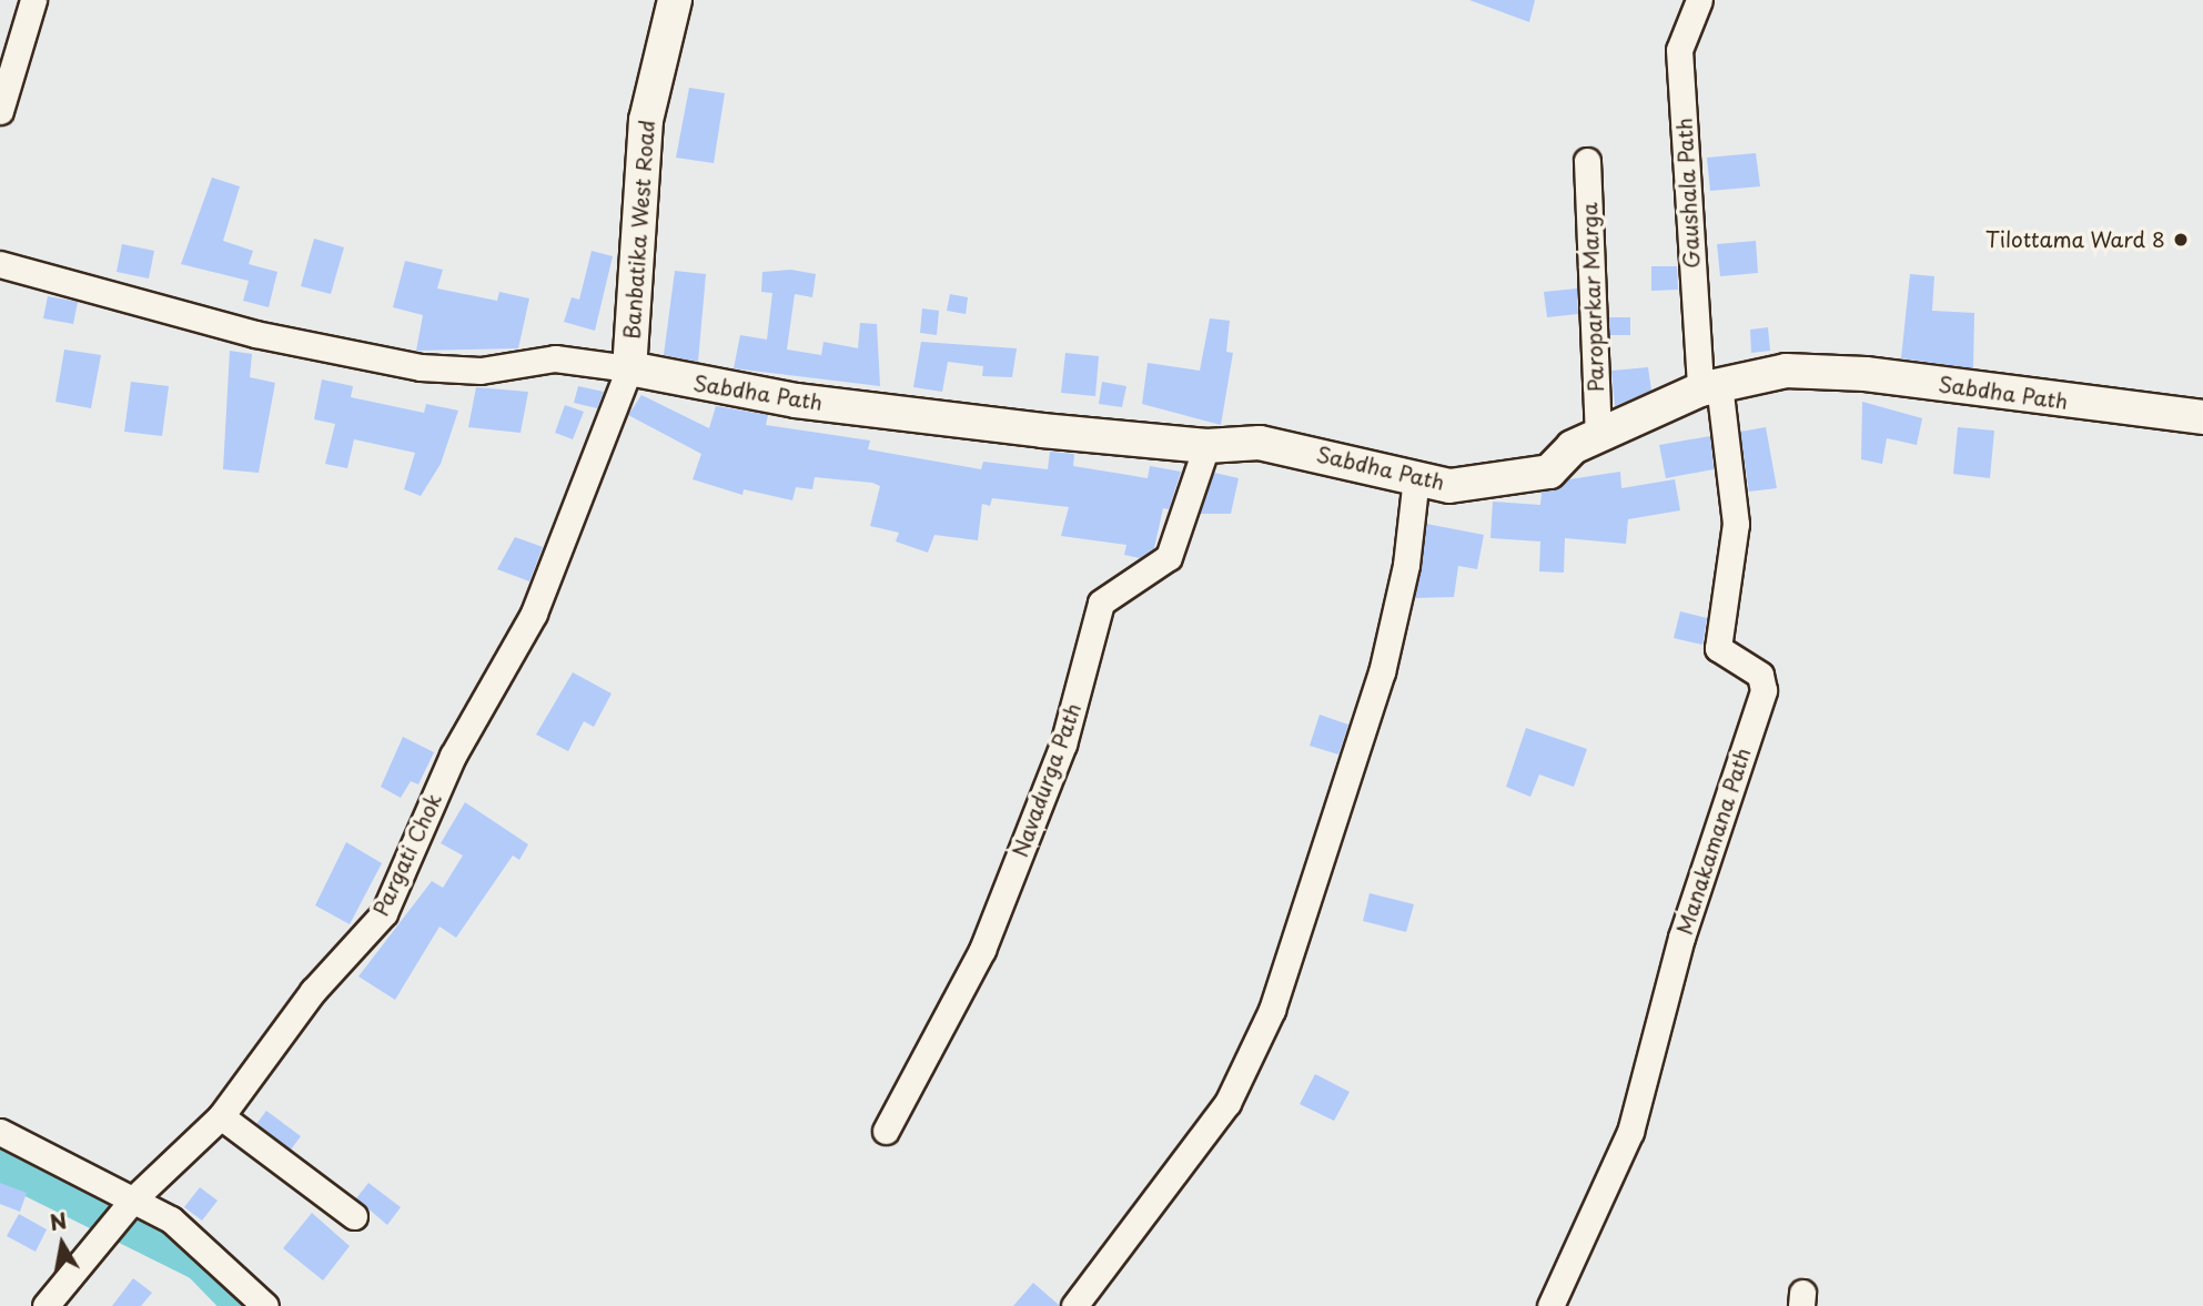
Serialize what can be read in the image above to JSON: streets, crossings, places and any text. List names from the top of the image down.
{
  "streets": {
    "street": [
      "Gaushala Path",
      "Banbatika West Road",
      "Paroparkar Marga",
      "Sabdha Path",
      "Navadurga Path",
      "Manakamana Path",
      "Pargati Chok"
    ]
  },
  "crossings": [
    ["Gaushala Path", "Sabdha Path"],
    ["Gaushala Path", "Manakamana Path"],
    ["Banbatika West Road", "Sabdha Path"],
    ["Banbatika West Road", "Pargati Chok"],
    ["Paroparkar Marga", "Sabdha Path"],
    ["Sabdha Path", "Navadurga Path"],
    ["Sabdha Path", "Manakamana Path"],
    ["Sabdha Path", "Pargati Chok"]
  ],
  "places": ["Tilottama Ward 8"],
  "north": "top"
}
